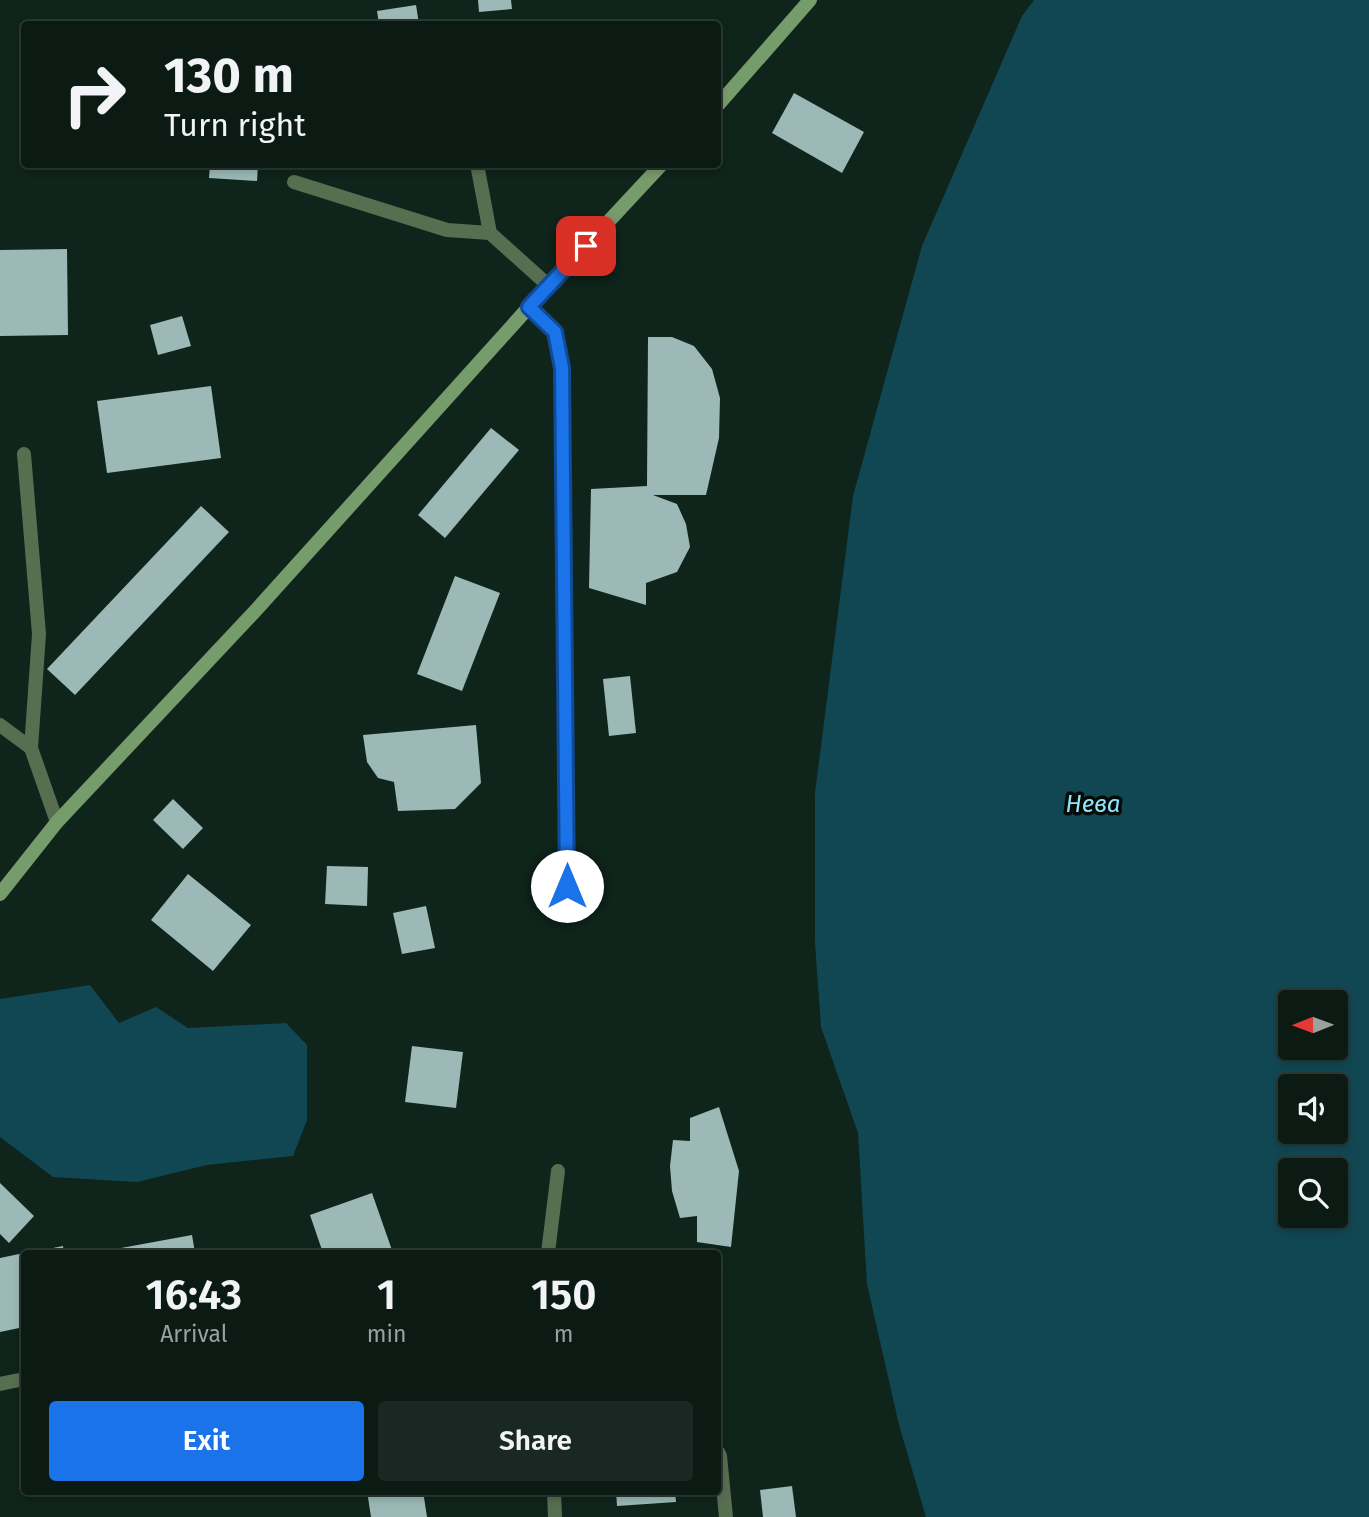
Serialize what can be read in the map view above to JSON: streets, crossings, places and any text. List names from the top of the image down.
{
  "water": ["Нева"],
  "north": "left",
  "page": {
    "turn": ["130 m", "Turn right"],
    "eta": [
      "16:43",
      "Arrival",
      "1",
      "min",
      "150",
      "m"
    ],
    "buttons": ["Exit", "Share"]
  }
}
